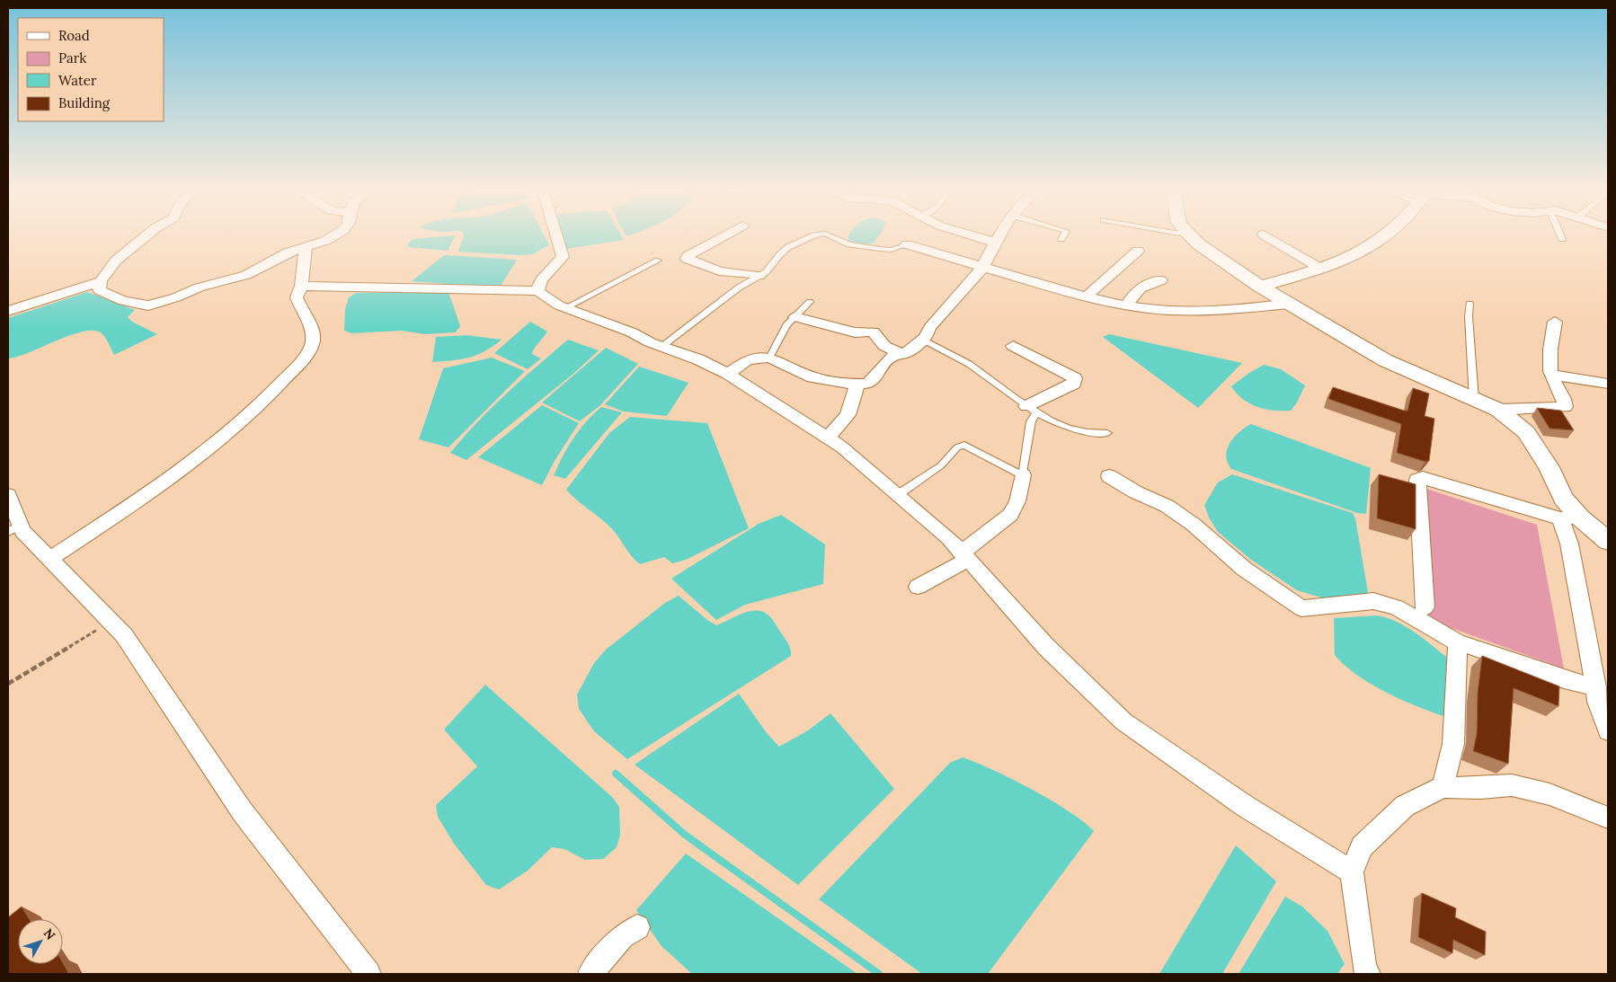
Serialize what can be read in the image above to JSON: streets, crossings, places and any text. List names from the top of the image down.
{
  "legend": [
    "Road",
    "Park",
    "Water",
    "Building"
  ],
  "north": "top right"
}
